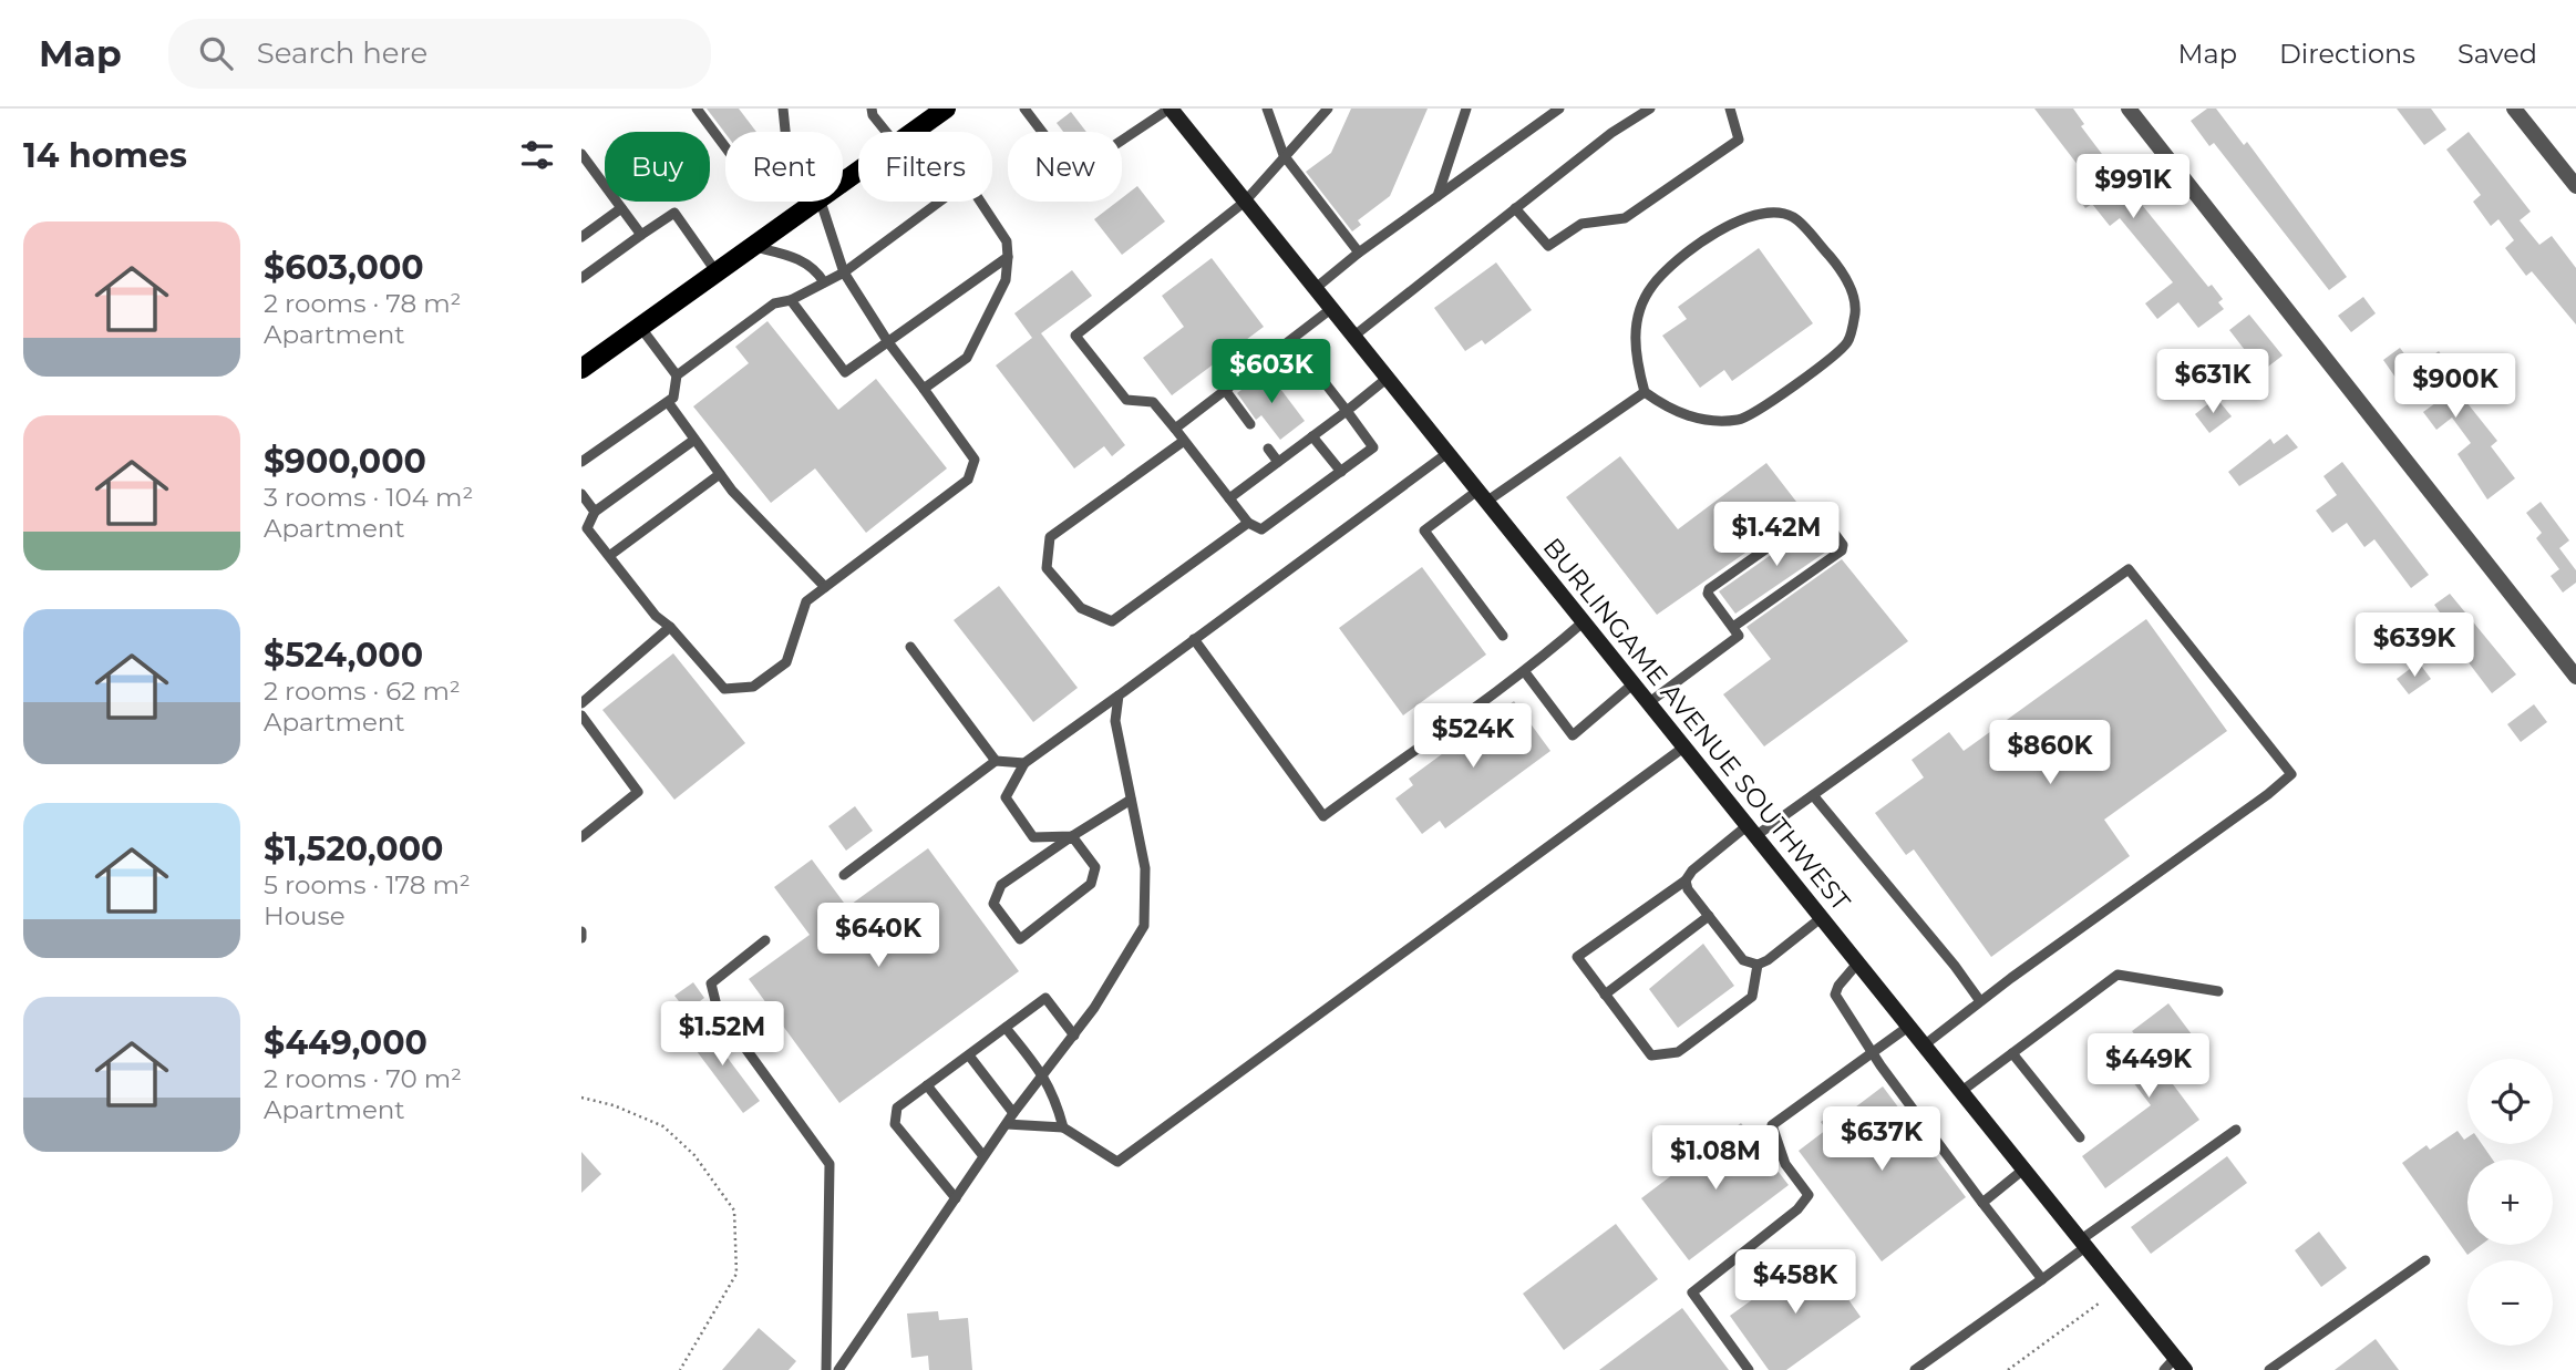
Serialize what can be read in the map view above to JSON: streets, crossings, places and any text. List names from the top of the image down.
{
  "streets": {
    "street": ["BURLINGAME AVENUE SOUTHWEST"]
  },
  "page": {
    "header": "Map",
    "search": "Search here",
    "nav": ["Map", "Directions", "Saved"],
    "heading": "14 homes",
    "chip": [
      "Buy",
      "Rent",
      "Filters",
      "New"
    ],
    "price": [
      "$991K",
      "$603K",
      "$631K",
      "$900K",
      "$1.42M",
      "$639K",
      "$524K",
      "$860K",
      "$640K",
      "$1.52M",
      "$449K",
      "$637K",
      "$1.08M",
      "$458K"
    ],
    "list": [
      {
        "name": "$603,000",
        "note": "2 rooms · 78 m² · Apartment"
      },
      {
        "name": "$900,000",
        "note": "3 rooms · 104 m² · Apartment"
      },
      {
        "name": "$524,000",
        "note": "2 rooms · 62 m² · Apartment"
      },
      {
        "name": "$1,520,000",
        "note": "5 rooms · 178 m² · House"
      },
      {
        "name": "$449,000",
        "note": "2 rooms · 70 m² · Apartment"
      }
    ],
    "map_buttons": ["+", "−"]
  }
}
